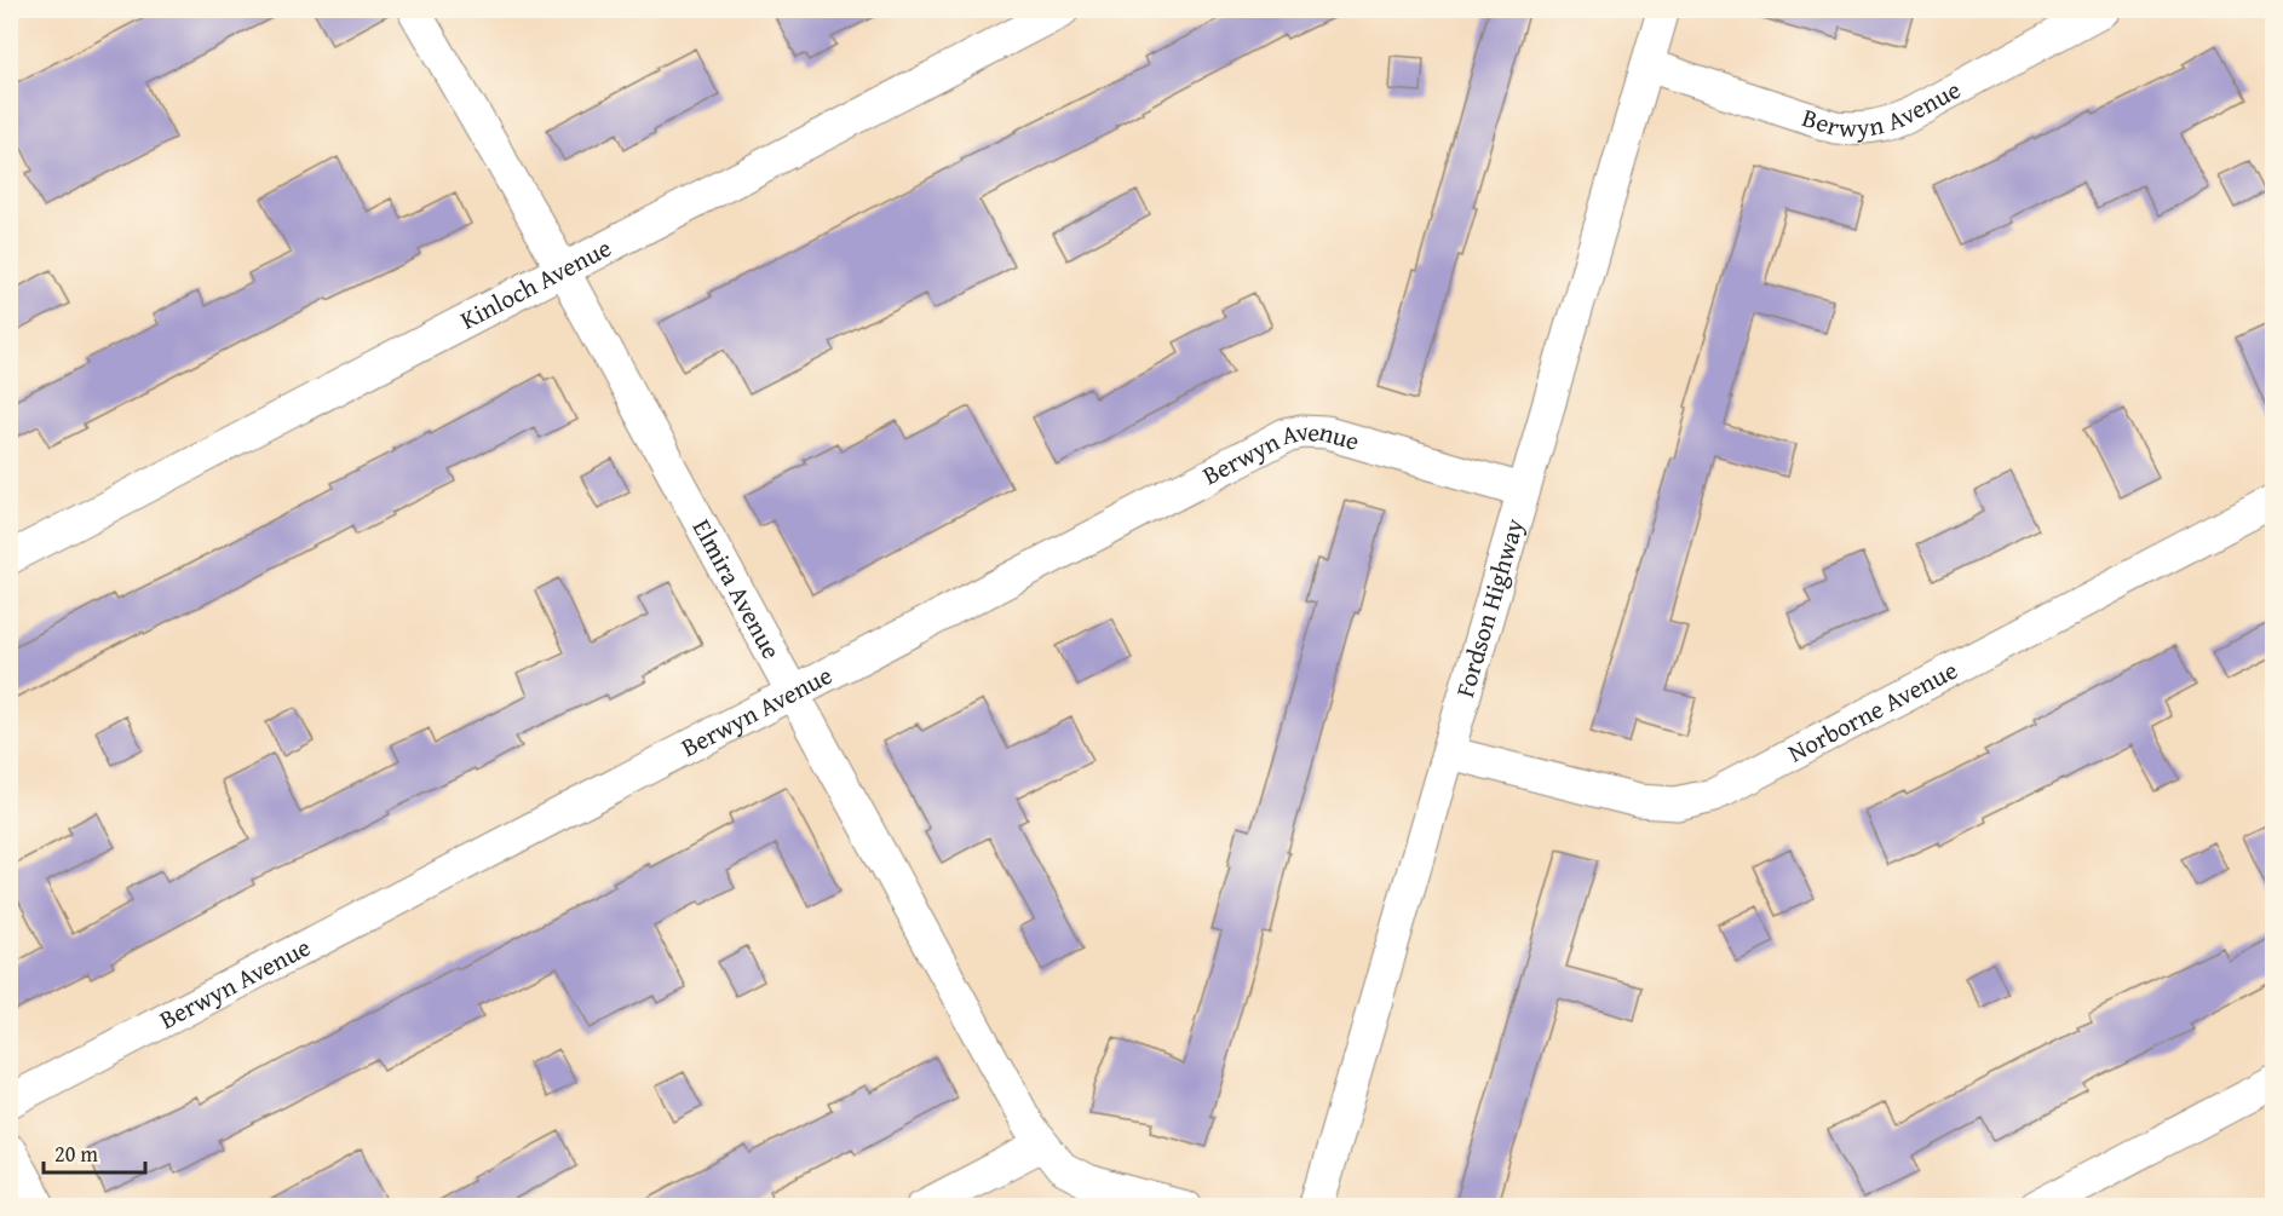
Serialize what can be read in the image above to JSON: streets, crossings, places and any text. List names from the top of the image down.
{
  "streets": {
    "street": [
      "Berwyn Avenue",
      "Kinloch Avenue",
      "Elmira Avenue",
      "Fordson Highway",
      "Norborne Avenue"
    ]
  },
  "crossings": [
    ["Berwyn Avenue", "Elmira Avenue"],
    ["Berwyn Avenue", "Fordson Highway"],
    ["Kinloch Avenue", "Elmira Avenue"],
    ["Fordson Highway", "Norborne Avenue"]
  ],
  "scale_bar": "20 m"
}
